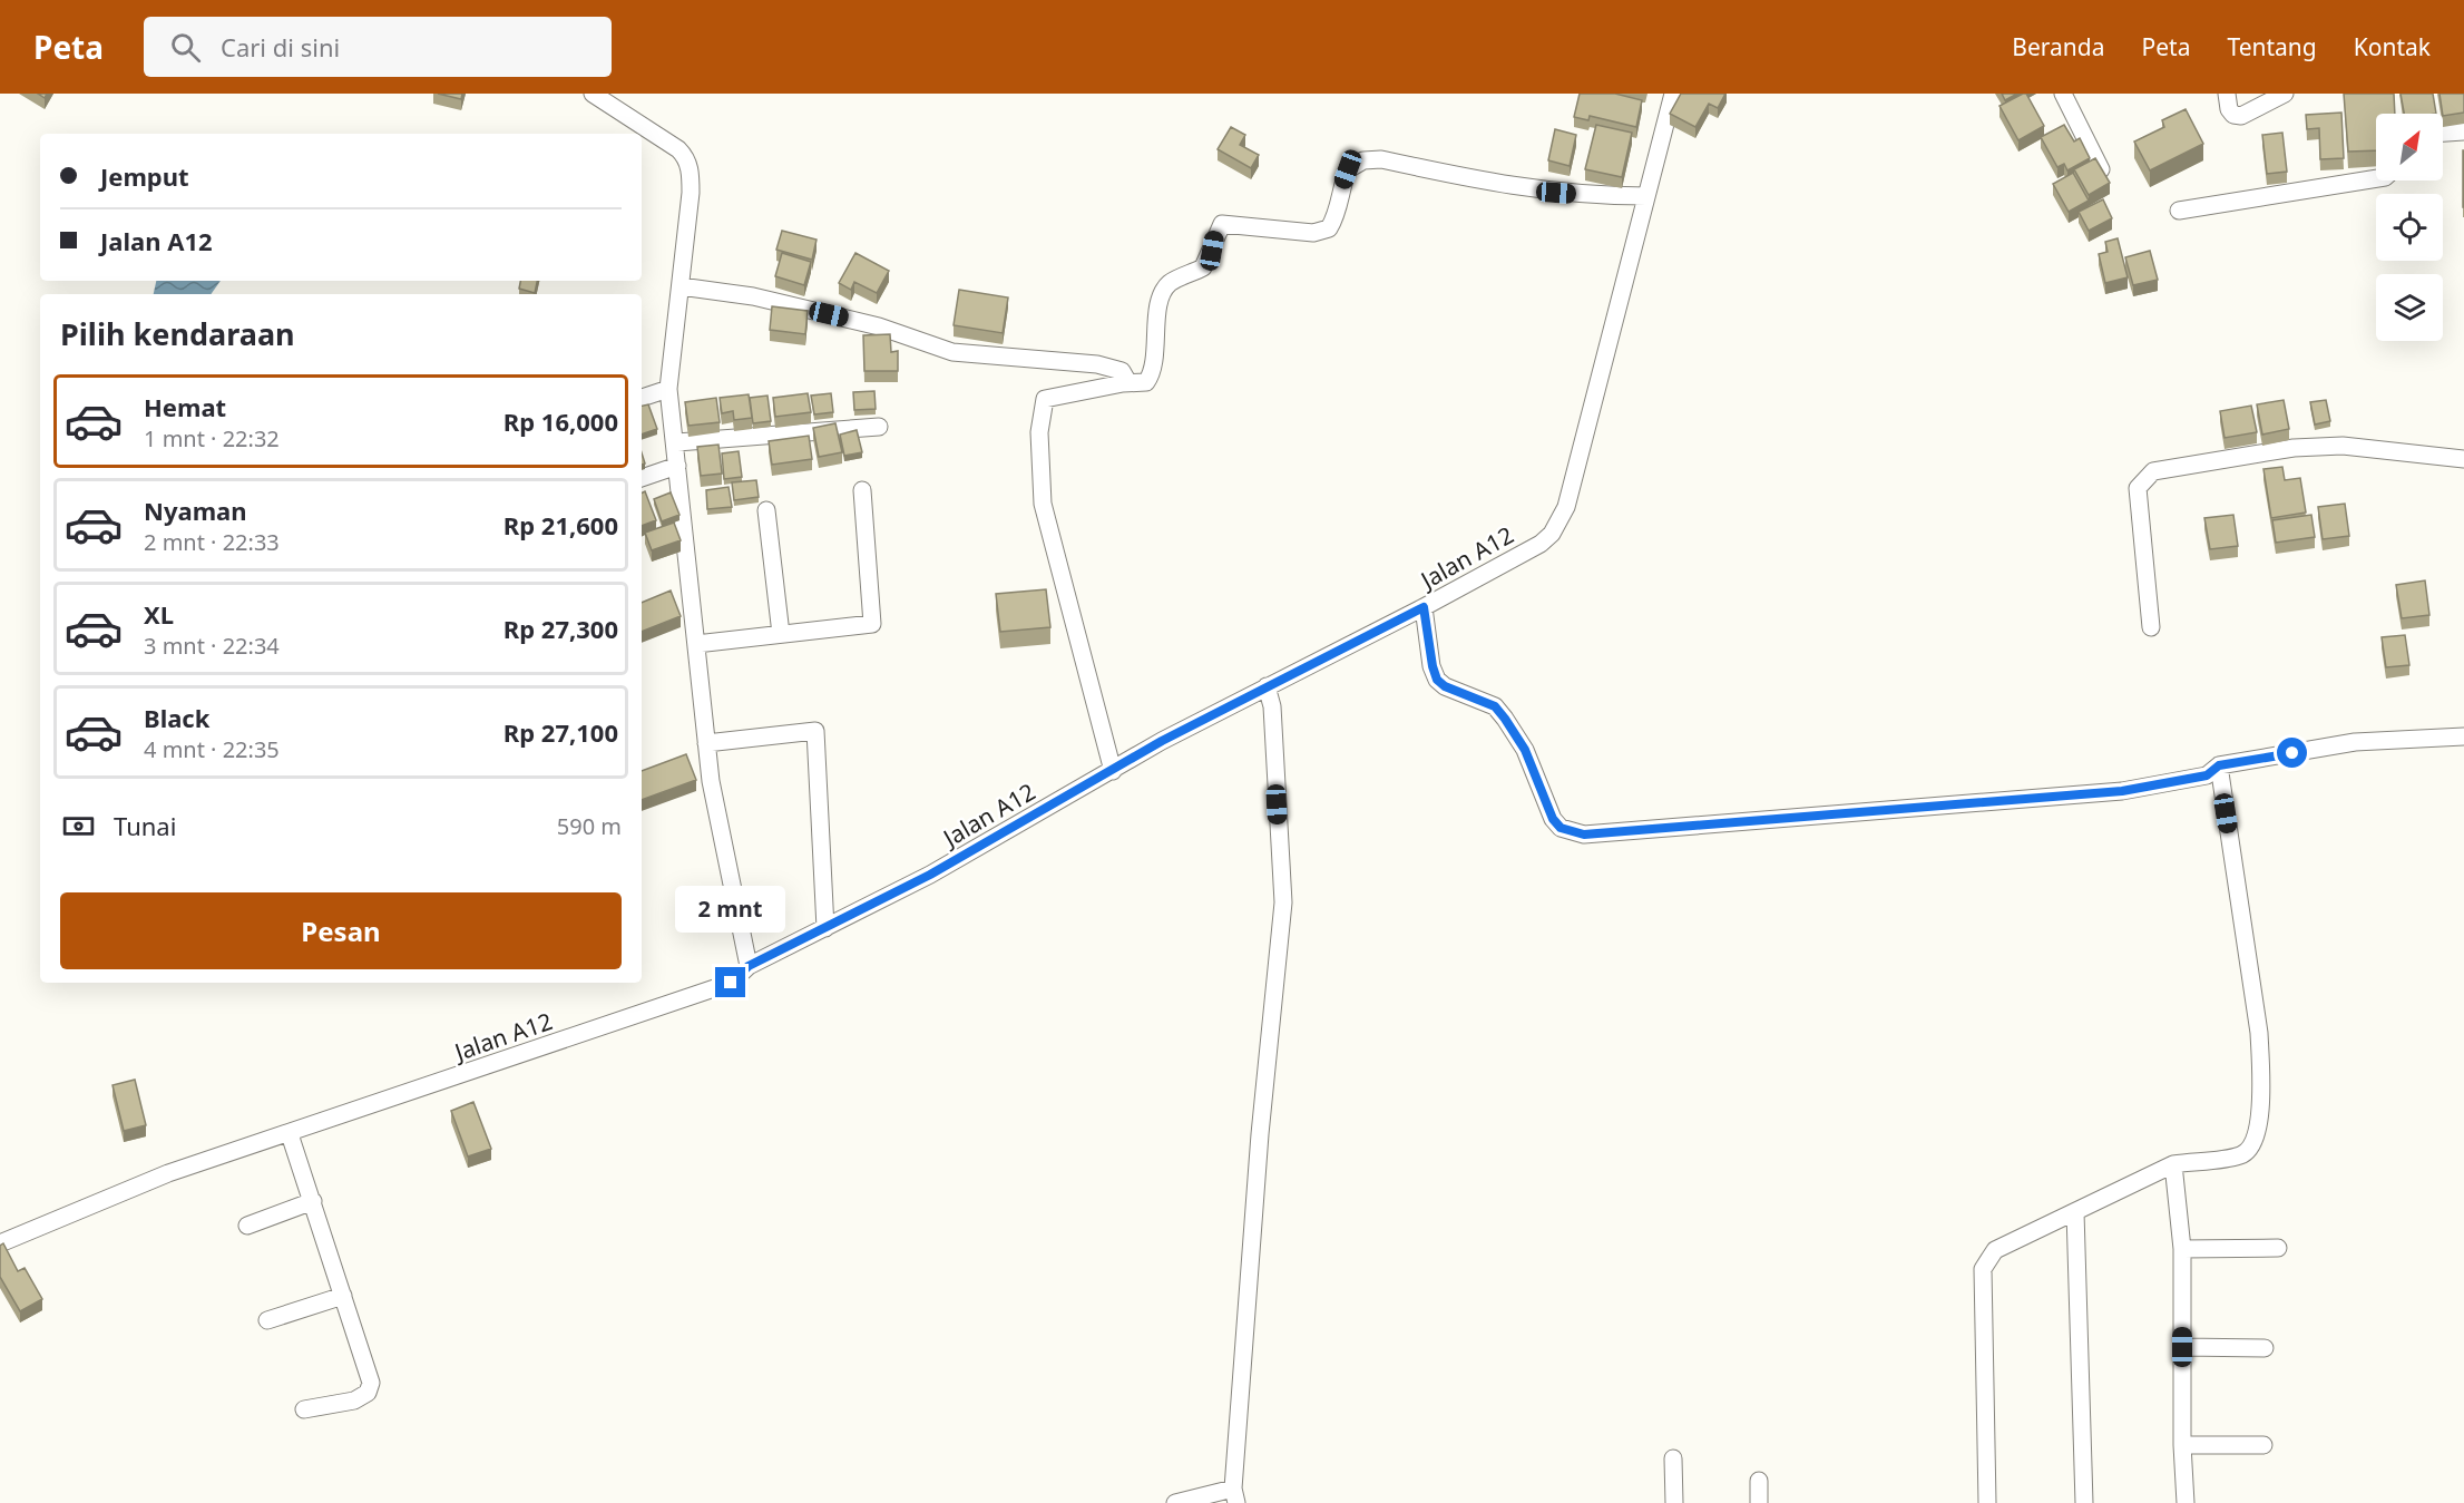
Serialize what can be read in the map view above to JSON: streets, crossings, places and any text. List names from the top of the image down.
{
  "streets": {
    "street": ["Jalan A12"]
  },
  "north": "top right",
  "page": {
    "header": "Peta",
    "search": "Cari di sini",
    "nav": [
      "Beranda",
      "Peta",
      "Tentang",
      "Kontak"
    ],
    "banner": ["Jemput", "Jalan A12"],
    "heading": "Pilih kendaraan",
    "list": [
      {
        "name": "Hemat",
        "note": "1 mnt · 22:32",
        "value": "Rp 16,000"
      },
      {
        "name": "Nyaman",
        "note": "2 mnt · 22:33",
        "value": "Rp 21,600"
      },
      {
        "name": "XL",
        "note": "3 mnt · 22:34",
        "value": "Rp 27,300"
      },
      {
        "name": "Black",
        "note": "4 mnt · 22:35",
        "value": "Rp 27,100"
      }
    ],
    "pay": ["Tunai", "590 m"],
    "buttons": "Pesan",
    "bubble": "2 mnt"
  }
}
